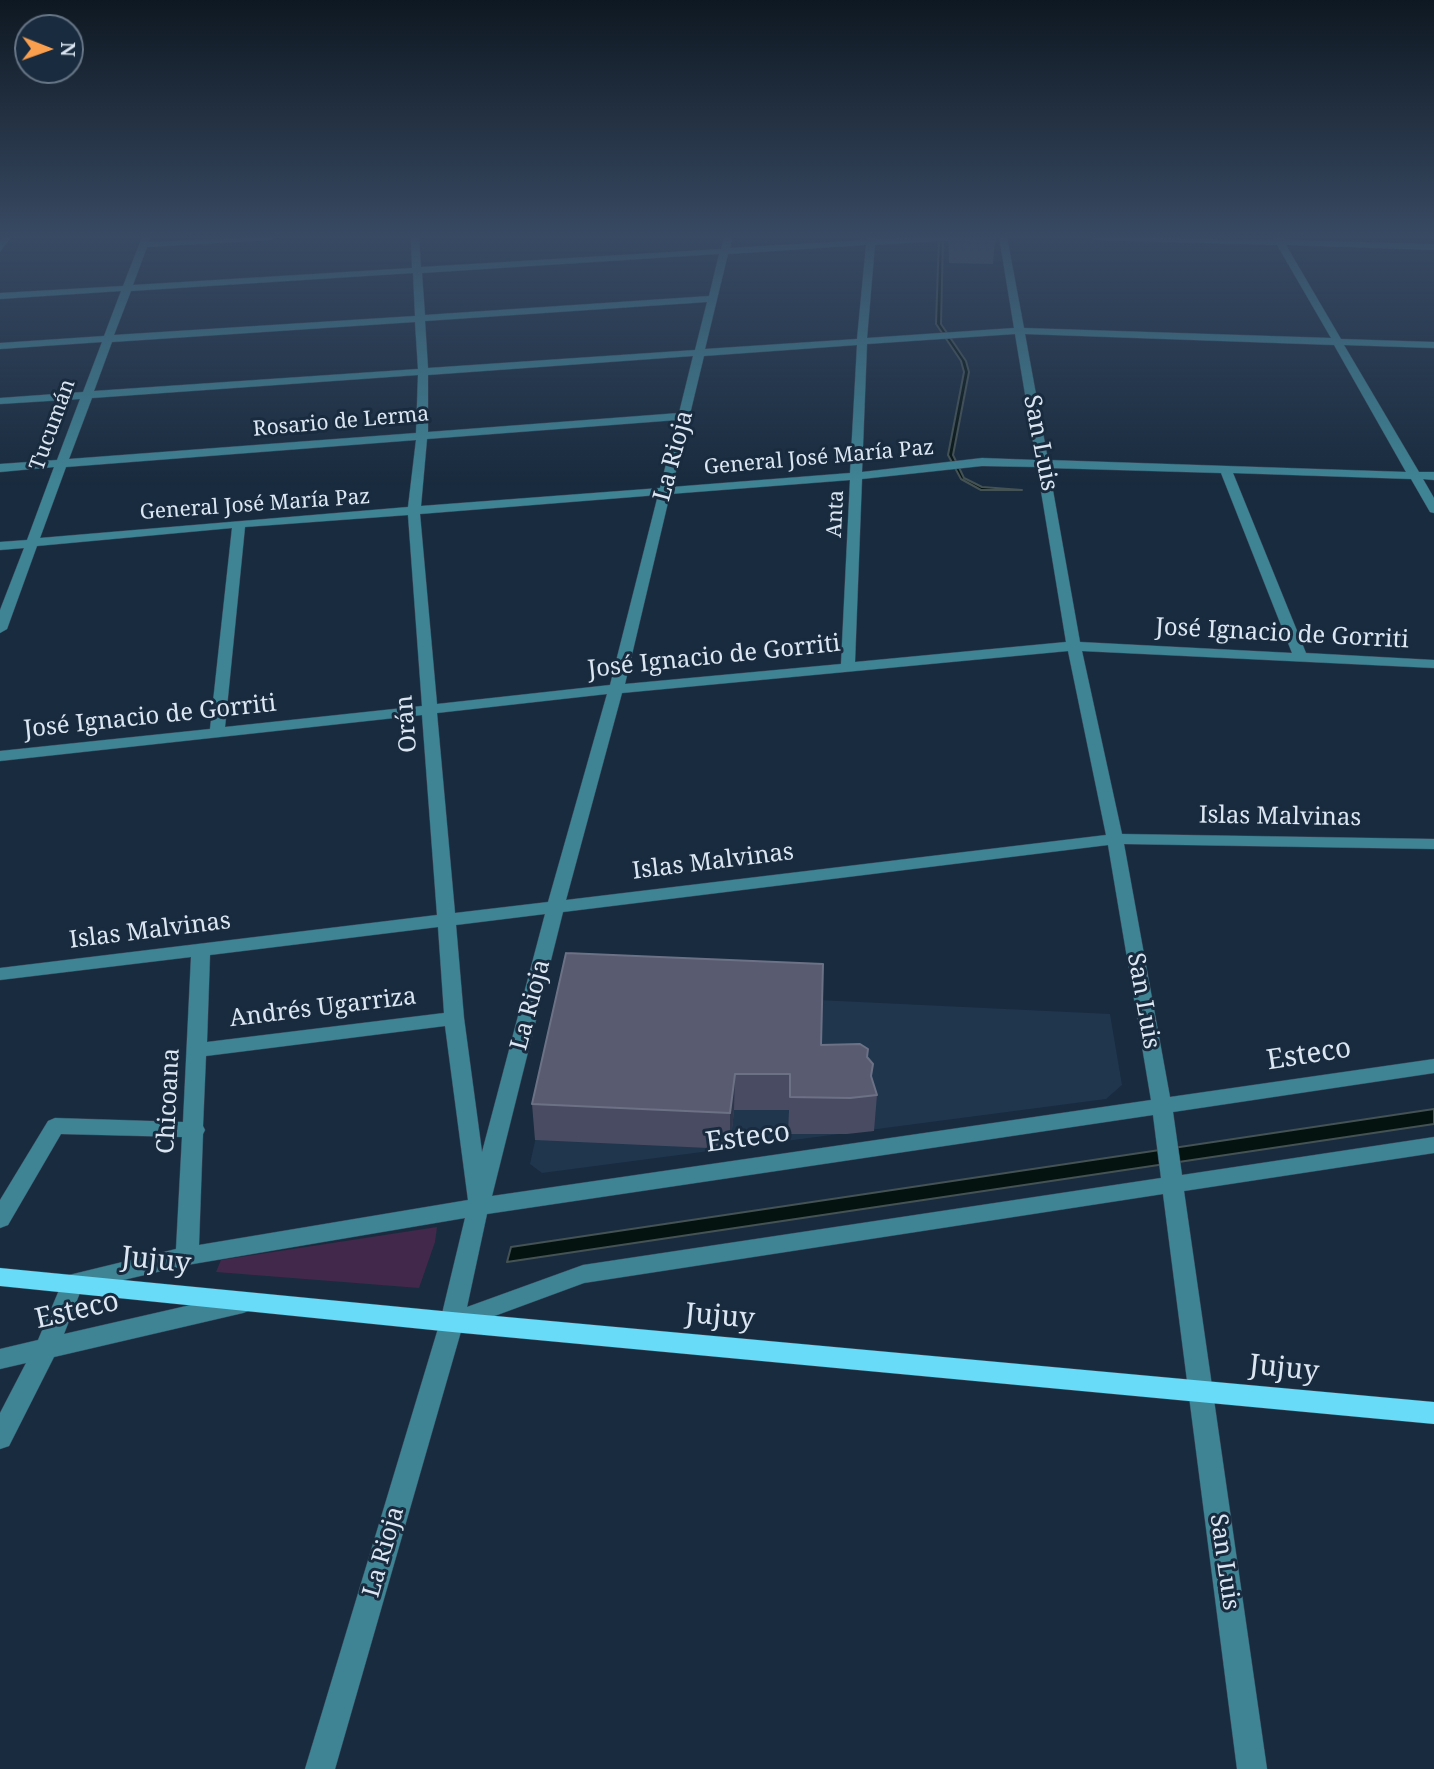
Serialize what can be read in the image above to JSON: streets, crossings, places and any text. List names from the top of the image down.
{
  "streets": {
    "main road": ["Jujuy"],
    "street": [
      "Rosario de Lerma",
      "Tucumán",
      "San Luis",
      "La Rioja",
      "General José María Paz",
      "Anta",
      "José Ignacio de Gorriti",
      "Orán",
      "Islas Malvinas",
      "Andrés Ugarriza",
      "Esteco",
      "Chicoana"
    ]
  },
  "crossings": [
    ["Rosario de Lerma", "Tucumán"],
    ["Rosario de Lerma", "La Rioja"],
    ["Rosario de Lerma", "Orán"],
    ["Tucumán", "General José María Paz"],
    ["San Luis", "General José María Paz"],
    ["San Luis", "José Ignacio de Gorriti"],
    ["San Luis", "Islas Malvinas"],
    ["San Luis", "Esteco"],
    ["San Luis", "Jujuy"],
    ["La Rioja", "General José María Paz"],
    ["La Rioja", "José Ignacio de Gorriti"],
    ["La Rioja", "Orán"],
    ["La Rioja", "Islas Malvinas"],
    ["La Rioja", "Esteco"],
    ["La Rioja", "Jujuy"],
    ["General José María Paz", "Anta"],
    ["General José María Paz", "Orán"],
    ["Anta", "José Ignacio de Gorriti"],
    ["José Ignacio de Gorriti", "Orán"],
    ["Orán", "Islas Malvinas"],
    ["Orán", "Andrés Ugarriza"],
    ["Orán", "Esteco"],
    ["Islas Malvinas", "Chicoana"],
    ["Andrés Ugarriza", "Chicoana"],
    ["Esteco", "Chicoana"],
    ["Esteco", "Jujuy"]
  ],
  "north": "right"
}
